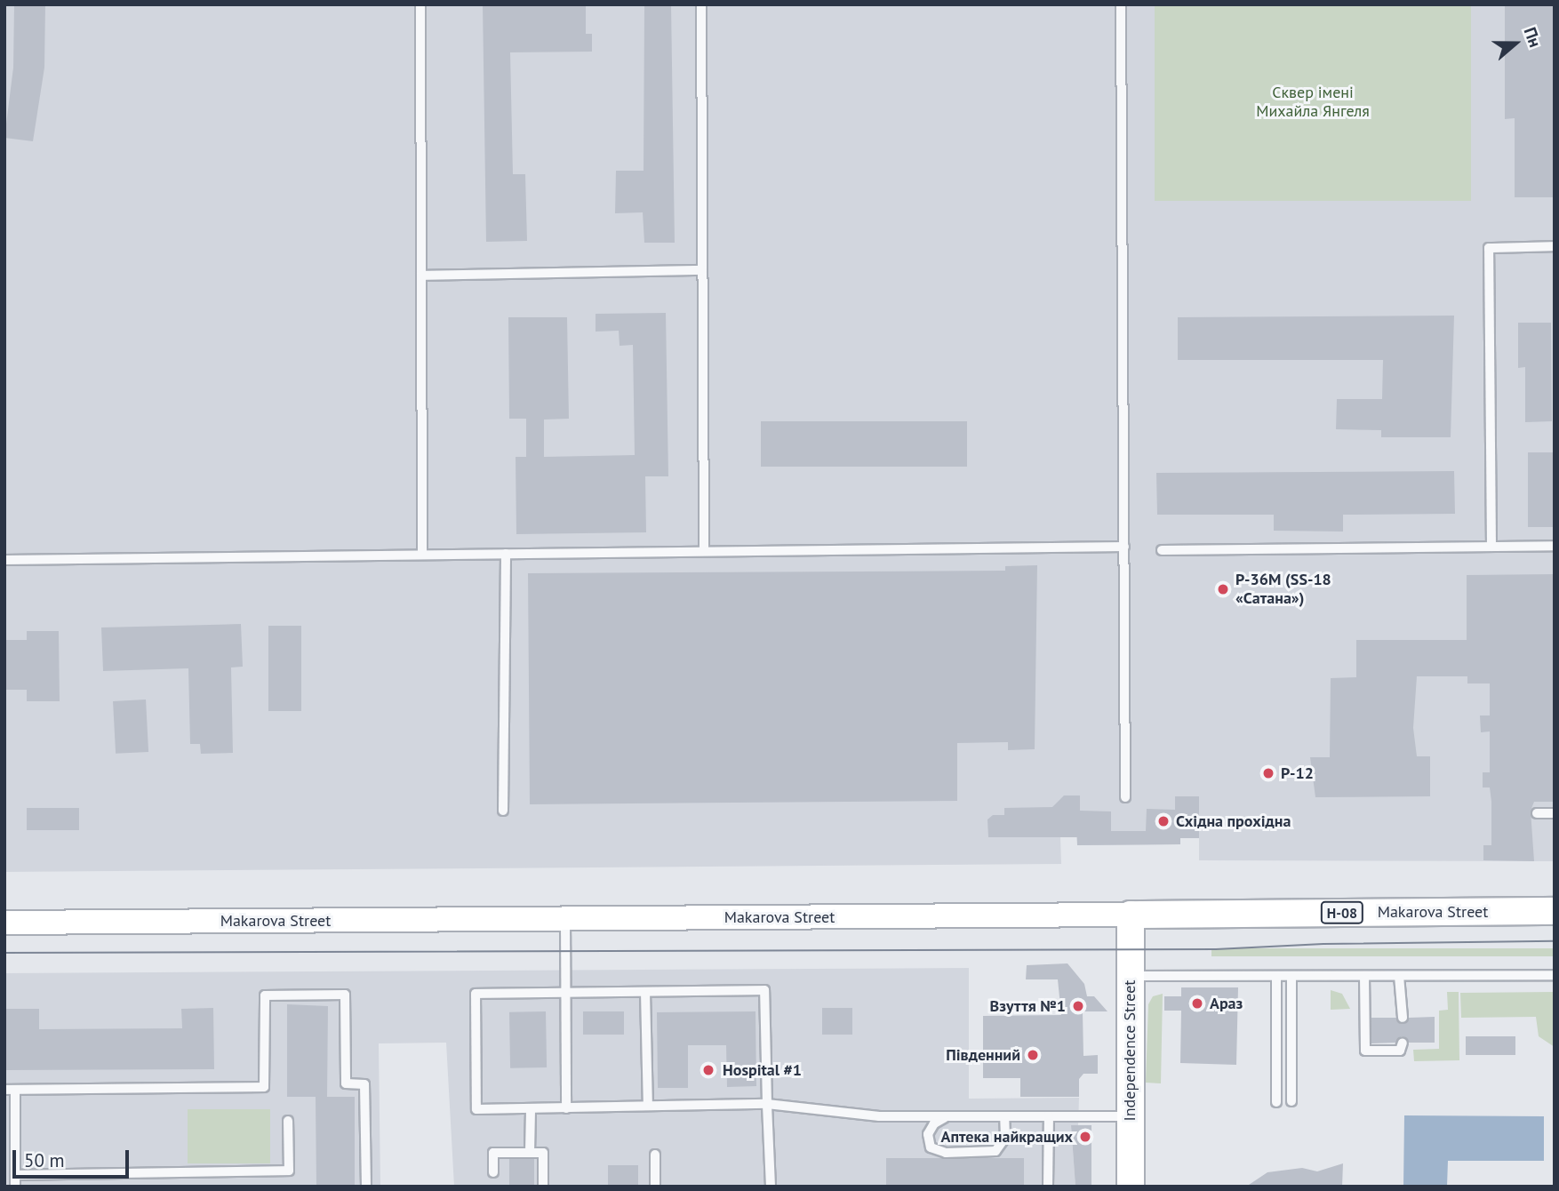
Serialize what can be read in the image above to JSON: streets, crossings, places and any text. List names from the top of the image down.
{
  "streets": {
    "main road": ["Makarova Street", "Н-08", "Independence Street"]
  },
  "crossings": [
    ["Makarova Street", "Independence Street"]
  ],
  "parks": ["Сквер імені Михайла Янгеля"],
  "places": [
    "Р-36М (SS-18 «Сатана»)",
    "Р-12",
    "Східна прохідна",
    "Араз",
    "Взуття №1",
    "Південний",
    "Hospital #1",
    "Аптека найкращих"
  ],
  "scale_bar": "50 m",
  "north": "right"
}
